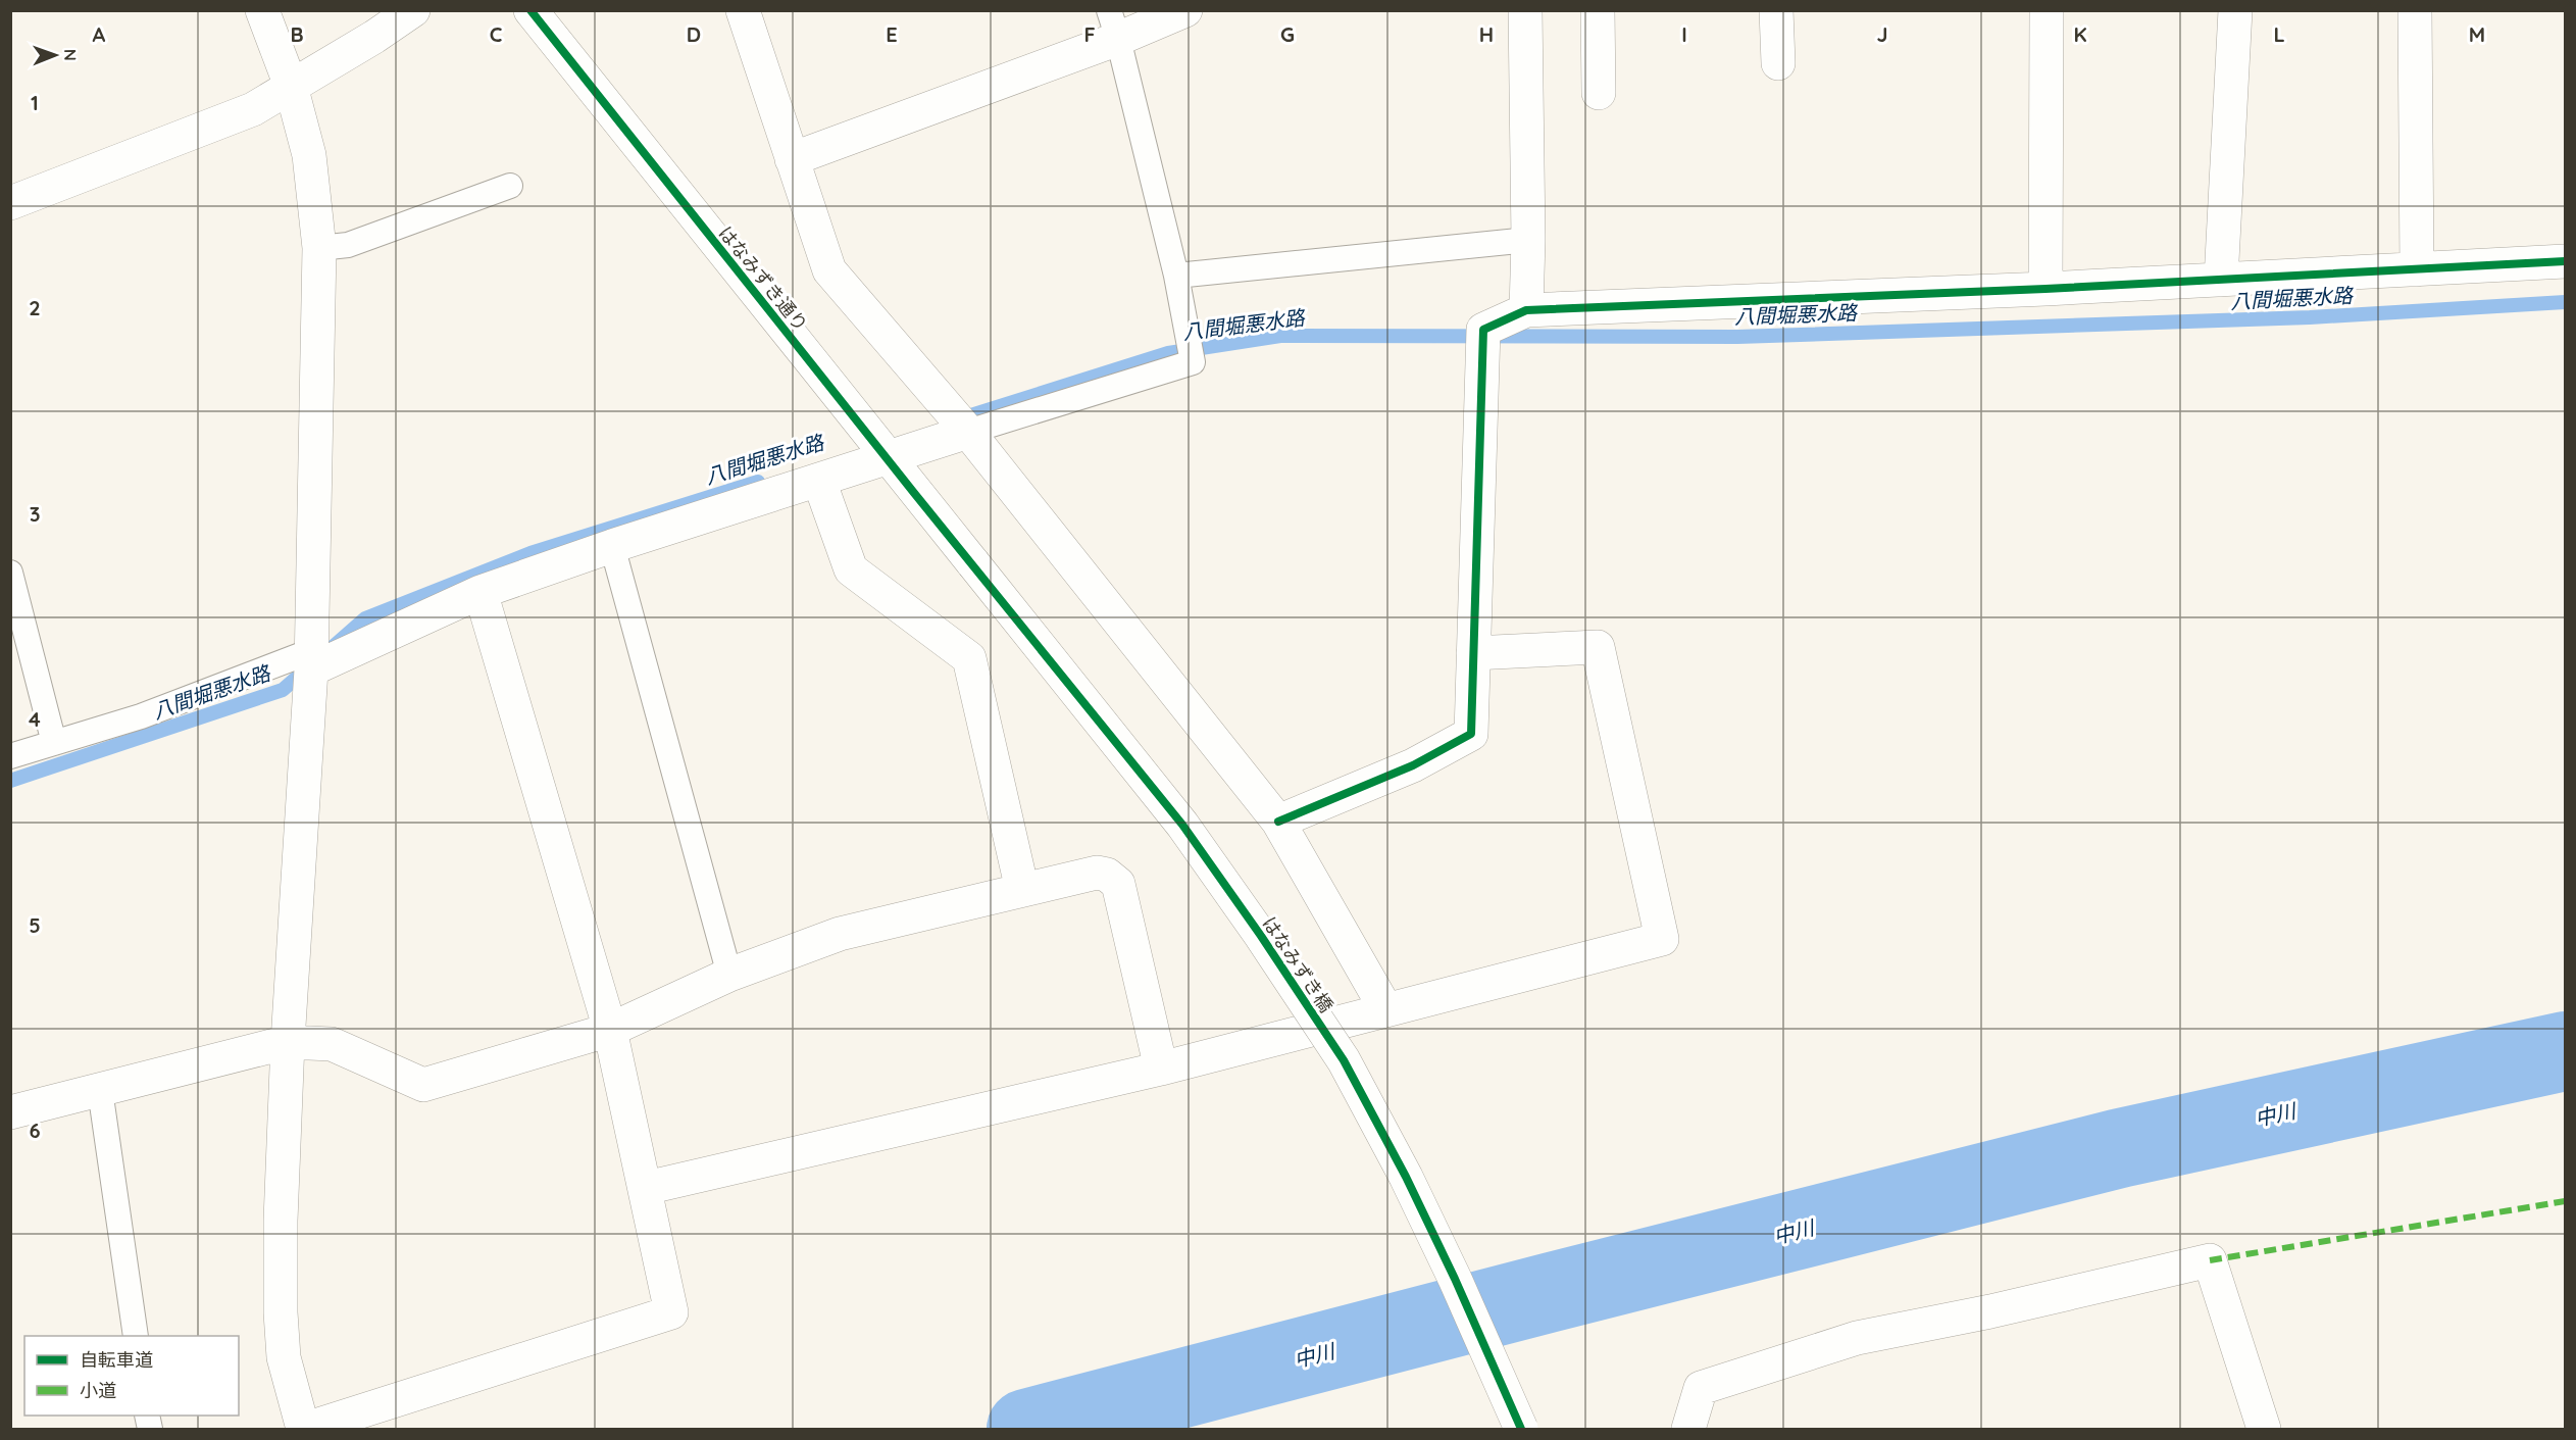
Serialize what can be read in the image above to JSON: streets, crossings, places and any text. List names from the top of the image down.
{
  "streets": {
    "street": ["はなみずき通り", "はなみずき橋"]
  },
  "crossings": [
    ["はなみずき通り", "はなみずき橋"]
  ],
  "water": ["八間堀悪水路", "中川"],
  "legend": ["自転車道", "小道"],
  "north": "right",
  "grid": {
    "columns": [
      "A",
      "B",
      "C",
      "D",
      "E",
      "F",
      "G",
      "H",
      "I",
      "J",
      "K",
      "L",
      "M"
    ],
    "rows": [
      "1",
      "2",
      "3",
      "4",
      "5",
      "6"
    ]
  }
}
